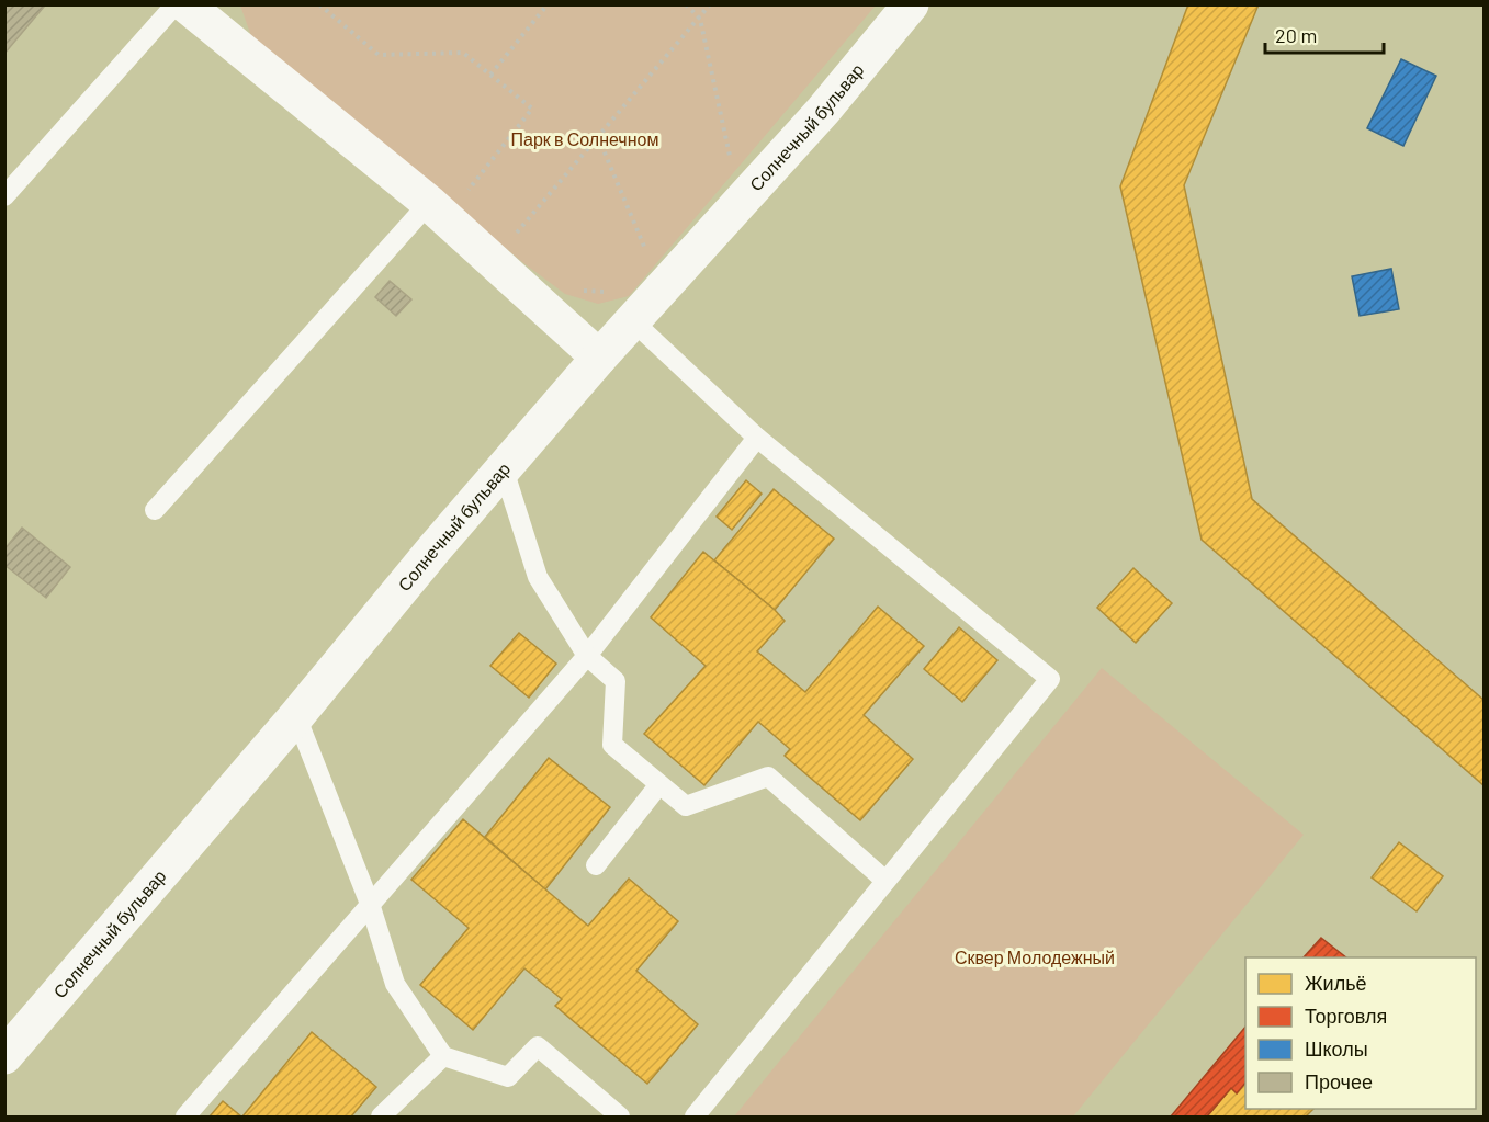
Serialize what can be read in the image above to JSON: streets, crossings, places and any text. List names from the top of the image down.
{
  "streets": {
    "street": ["Солнечный бульвар"]
  },
  "parks": ["Парк в Солнечном", "Сквер Молодежный"],
  "legend": [
    "Жильё",
    "Торговля",
    "Школы",
    "Прочее"
  ],
  "scale_bar": "20 m"
}
